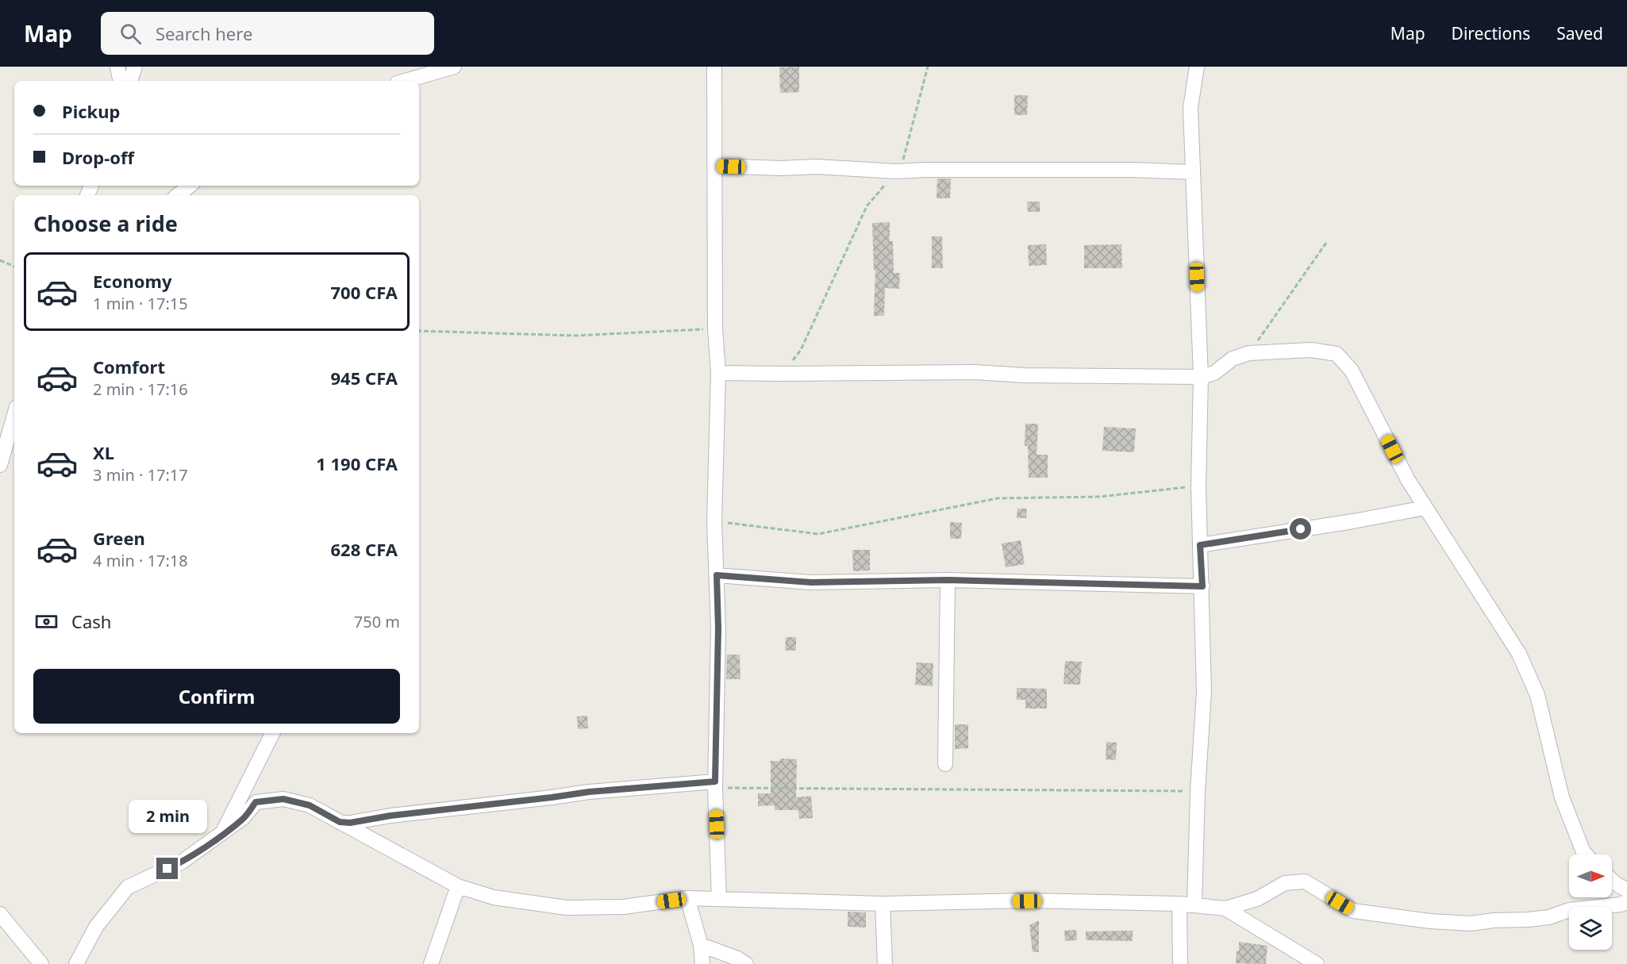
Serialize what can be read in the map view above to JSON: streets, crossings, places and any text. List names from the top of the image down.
{
  "north": "right",
  "page": {
    "header": "Map",
    "search": "Search here",
    "nav": ["Map", "Directions", "Saved"],
    "banner": ["Pickup", "Drop-off"],
    "heading": "Choose a ride",
    "list": [
      {
        "name": "Economy",
        "note": "1 min · 17:15",
        "value": "700 CFA"
      },
      {
        "name": "Comfort",
        "note": "2 min · 17:16",
        "value": "945 CFA"
      },
      {
        "name": "XL",
        "note": "3 min · 17:17",
        "value": "1 190 CFA"
      },
      {
        "name": "Green",
        "note": "4 min · 17:18",
        "value": "628 CFA"
      }
    ],
    "pay": ["Cash", "750 m"],
    "buttons": "Confirm",
    "bubble": "2 min"
  }
}
